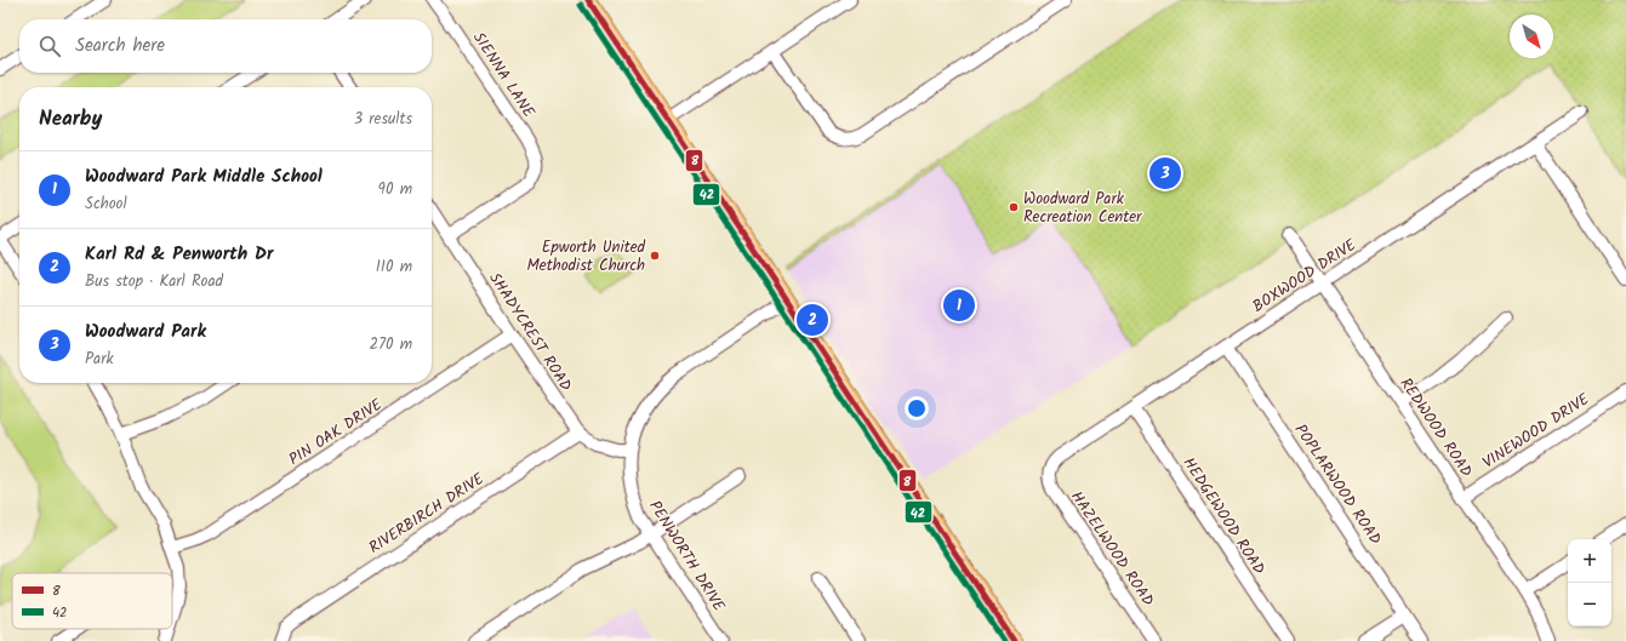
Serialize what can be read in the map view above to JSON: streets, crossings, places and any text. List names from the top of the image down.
{
  "streets": {
    "street": [
      "SIENNA LANE",
      "BOXWOOD DRIVE",
      "SHADYCREST ROAD",
      "REDWOOD ROAD",
      "VINEWOOD DRIVE",
      "PIN OAK DRIVE",
      "POPLARWOOD ROAD",
      "RIVERBIRCH DRIVE",
      "HEDGEWOOD ROAD",
      "HAZELWOOD ROAD",
      "PENWORTH DRIVE"
    ]
  },
  "crossings": [
    ["SIENNA LANE", "SHADYCREST ROAD"],
    ["BOXWOOD DRIVE", "REDWOOD ROAD"],
    ["BOXWOOD DRIVE", "POPLARWOOD ROAD"],
    ["BOXWOOD DRIVE", "HEDGEWOOD ROAD"],
    ["BOXWOOD DRIVE", "HAZELWOOD ROAD"],
    ["SHADYCREST ROAD", "PIN OAK DRIVE"],
    ["SHADYCREST ROAD", "RIVERBIRCH DRIVE"],
    ["SHADYCREST ROAD", "PENWORTH DRIVE"],
    ["REDWOOD ROAD", "VINEWOOD DRIVE"]
  ],
  "places": ["Woodward Park Recreation Center", "Epworth United Methodist Church"],
  "lines": ["transit line 8", "transit line 42"],
  "legend": ["8", "42"],
  "north": "bottom right",
  "page": {
    "search": "Search here",
    "heading": ["Nearby", "3 results"],
    "list": [
      {
        "mark": "1",
        "name": "Woodward Park Middle School",
        "note": "School",
        "value": "90 m"
      },
      {
        "mark": "2",
        "name": "Karl Rd & Penworth Dr",
        "note": "Bus stop · Karl Road",
        "value": "110 m"
      },
      {
        "mark": "3",
        "name": "Woodward Park",
        "note": "Park",
        "value": "270 m"
      }
    ],
    "pins": ["3", "1", "2"],
    "map_buttons": ["+", "−"]
  }
}
